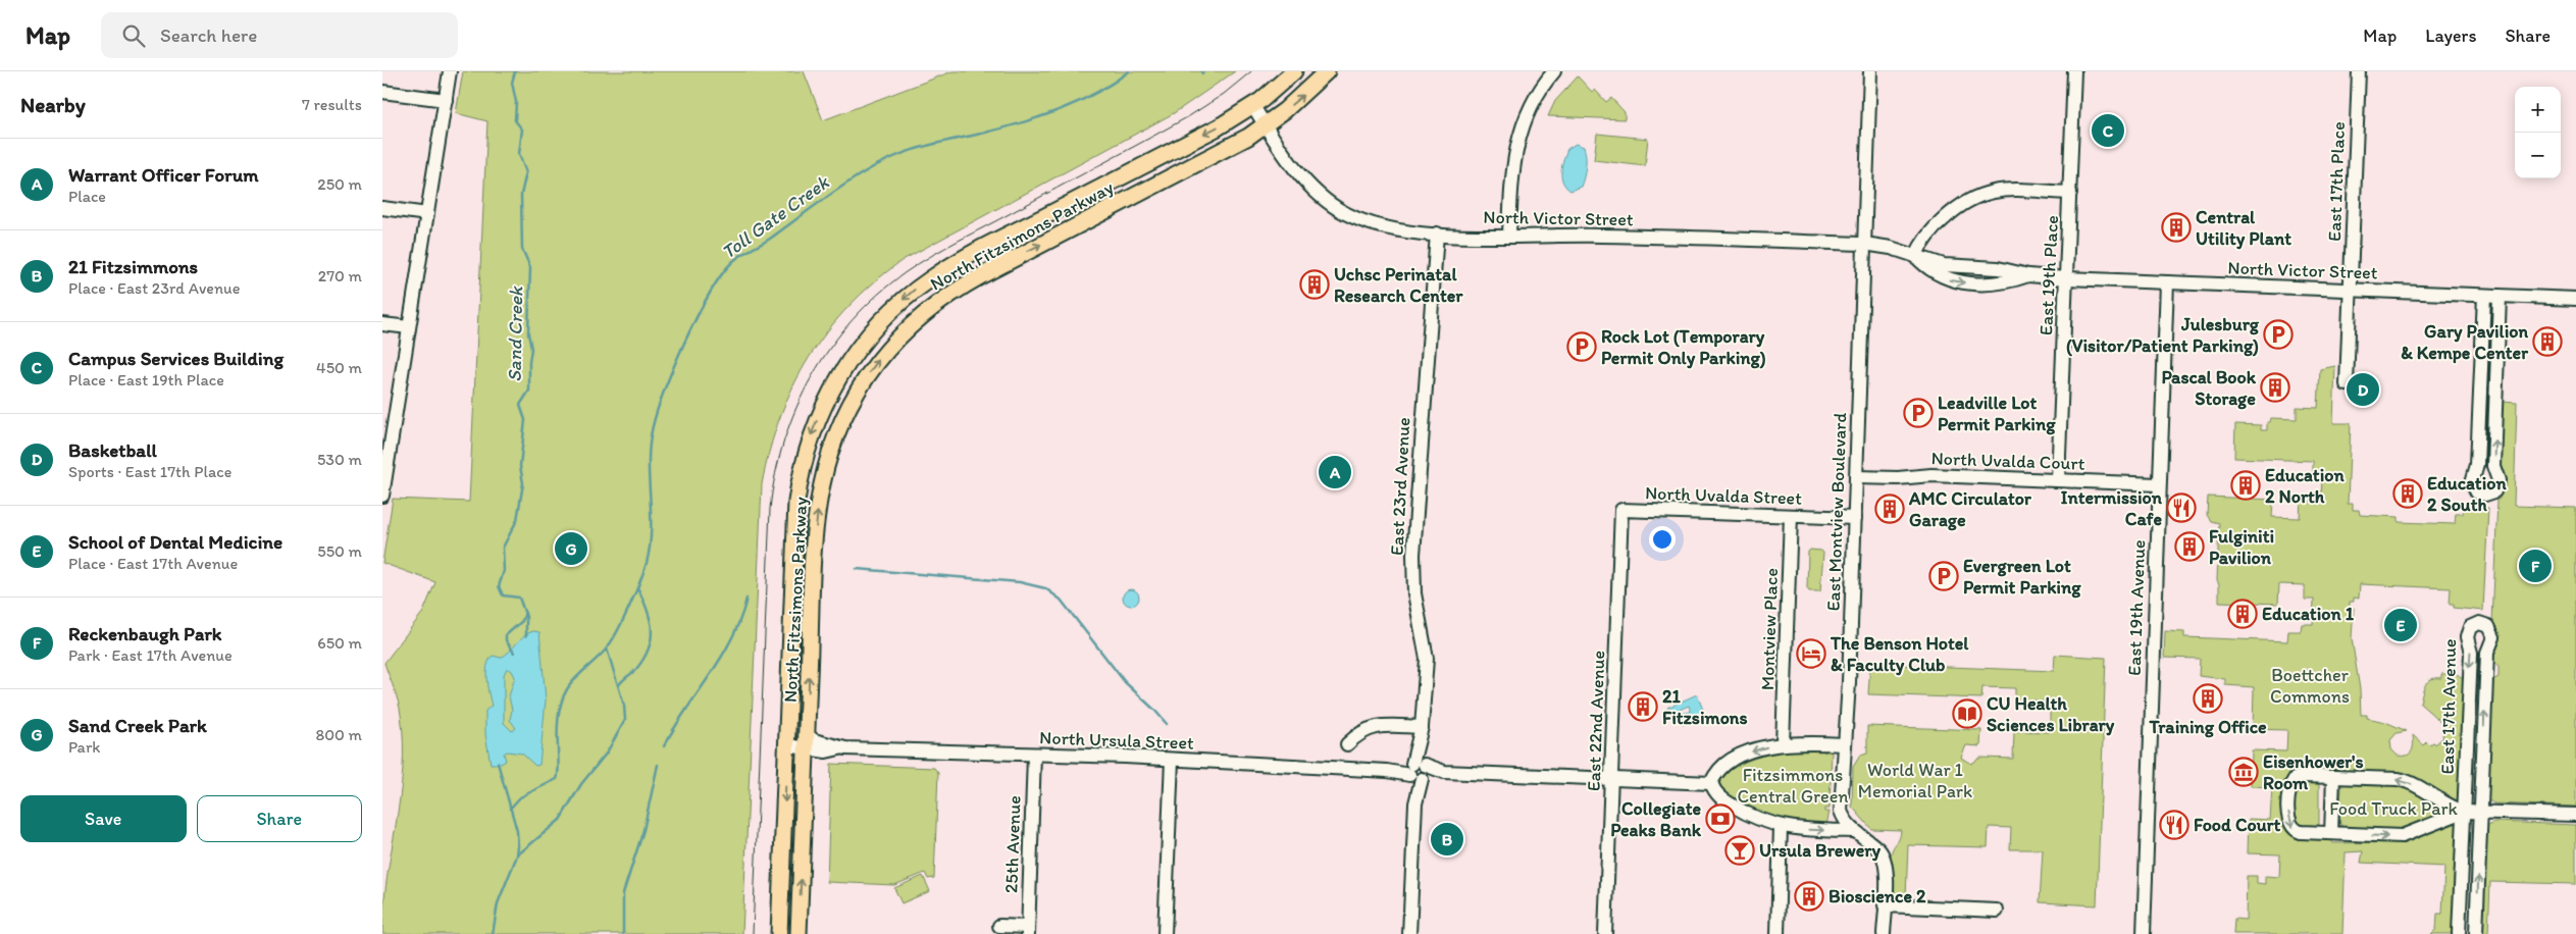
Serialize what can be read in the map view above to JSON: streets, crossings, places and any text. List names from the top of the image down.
{
  "streets": {
    "main road": ["North Fitzsimons Parkway"],
    "street": [
      "East 17th Place",
      "North Victor Street",
      "East 19th Place",
      "North Uvalda Court",
      "East 23rd Avenue",
      "North Uvalda Street",
      "East Montview Boulevard",
      "East 19th Avenue",
      "Montview Place",
      "East 17th Avenue",
      "East 22nd Avenue",
      "North Ursula Street",
      "25th Avenue"
    ]
  },
  "crossings": [
    ["East 17th Place", "North Victor Street"],
    ["North Victor Street", "North Fitzsimons Parkway"],
    ["North Victor Street", "East 19th Place"],
    ["North Victor Street", "East 23rd Avenue"],
    ["North Victor Street", "East Montview Boulevard"],
    ["North Victor Street", "East 19th Avenue"],
    ["North Fitzsimons Parkway", "North Ursula Street"],
    ["East 19th Place", "North Uvalda Court"],
    ["North Uvalda Court", "East Montview Boulevard"],
    ["North Uvalda Court", "East 19th Avenue"],
    ["East 23rd Avenue", "North Ursula Street"],
    ["North Uvalda Street", "East Montview Boulevard"],
    ["North Uvalda Street", "Montview Place"],
    ["North Uvalda Street", "East 22nd Avenue"],
    ["East 22nd Avenue", "North Ursula Street"],
    ["North Ursula Street", "25th Avenue"]
  ],
  "water": ["Toll Gate Creek", "Sand Creek"],
  "parks": [
    "Boettcher Commons",
    "World War 1 Memorial Park",
    "Fitzsimmons Central Green",
    "Food Truck Park"
  ],
  "places": {
    "building": [
      "Central Utility Plant",
      "Uchsc Perinatal Research Center",
      "Gary Pavilion & Kempe Center",
      "Pascal Book Storage",
      "Education 2 North",
      "Education 2 South",
      "AMC Circulator Garage",
      "Fulginiti Pavilion",
      "Education 1",
      "Training Office",
      "21 Fitzsimons",
      "Bioscience 2"
    ],
    "parking": [
      "Julesburg (Visitor/Patient Parking)",
      "Rock Lot (Temporary Permit Only Parking)",
      "Leadville Lot Permit Parking",
      "Evergreen Lot Permit Parking"
    ],
    "restaurant": ["Intermission Cafe", "Food Court"],
    "hotel": ["The Benson Hotel & Faculty Club"],
    "library": ["CU Health Sciences Library"],
    "museum": ["Eisenhower's Room"],
    "bank": ["Collegiate Peaks Bank"],
    "bar": ["Ursula Brewery"]
  },
  "page": {
    "header": "Map",
    "search": "Search here",
    "nav": ["Map", "Layers", "Share"],
    "heading": ["Nearby", "7 results"],
    "map_buttons": ["+", "−"],
    "pins": [
      "C",
      "D",
      "A",
      "G",
      "F",
      "E",
      "B"
    ],
    "list": [
      {
        "mark": "A",
        "name": "Warrant Officer Forum",
        "note": "Place",
        "value": "250 m"
      },
      {
        "mark": "B",
        "name": "21 Fitzsimmons",
        "note": "Place · East 23rd Avenue",
        "value": "270 m"
      },
      {
        "mark": "C",
        "name": "Campus Services Building",
        "note": "Place · East 19th Place",
        "value": "450 m"
      },
      {
        "mark": "D",
        "name": "Basketball",
        "note": "Sports · East 17th Place",
        "value": "530 m"
      },
      {
        "mark": "E",
        "name": "School of Dental Medicine",
        "note": "Place · East 17th Avenue",
        "value": "550 m"
      },
      {
        "mark": "F",
        "name": "Reckenbaugh Park",
        "note": "Park · East 17th Avenue",
        "value": "650 m"
      },
      {
        "mark": "G",
        "name": "Sand Creek Park",
        "note": "Park",
        "value": "800 m"
      }
    ],
    "buttons": ["Save", "Share"]
  }
}
